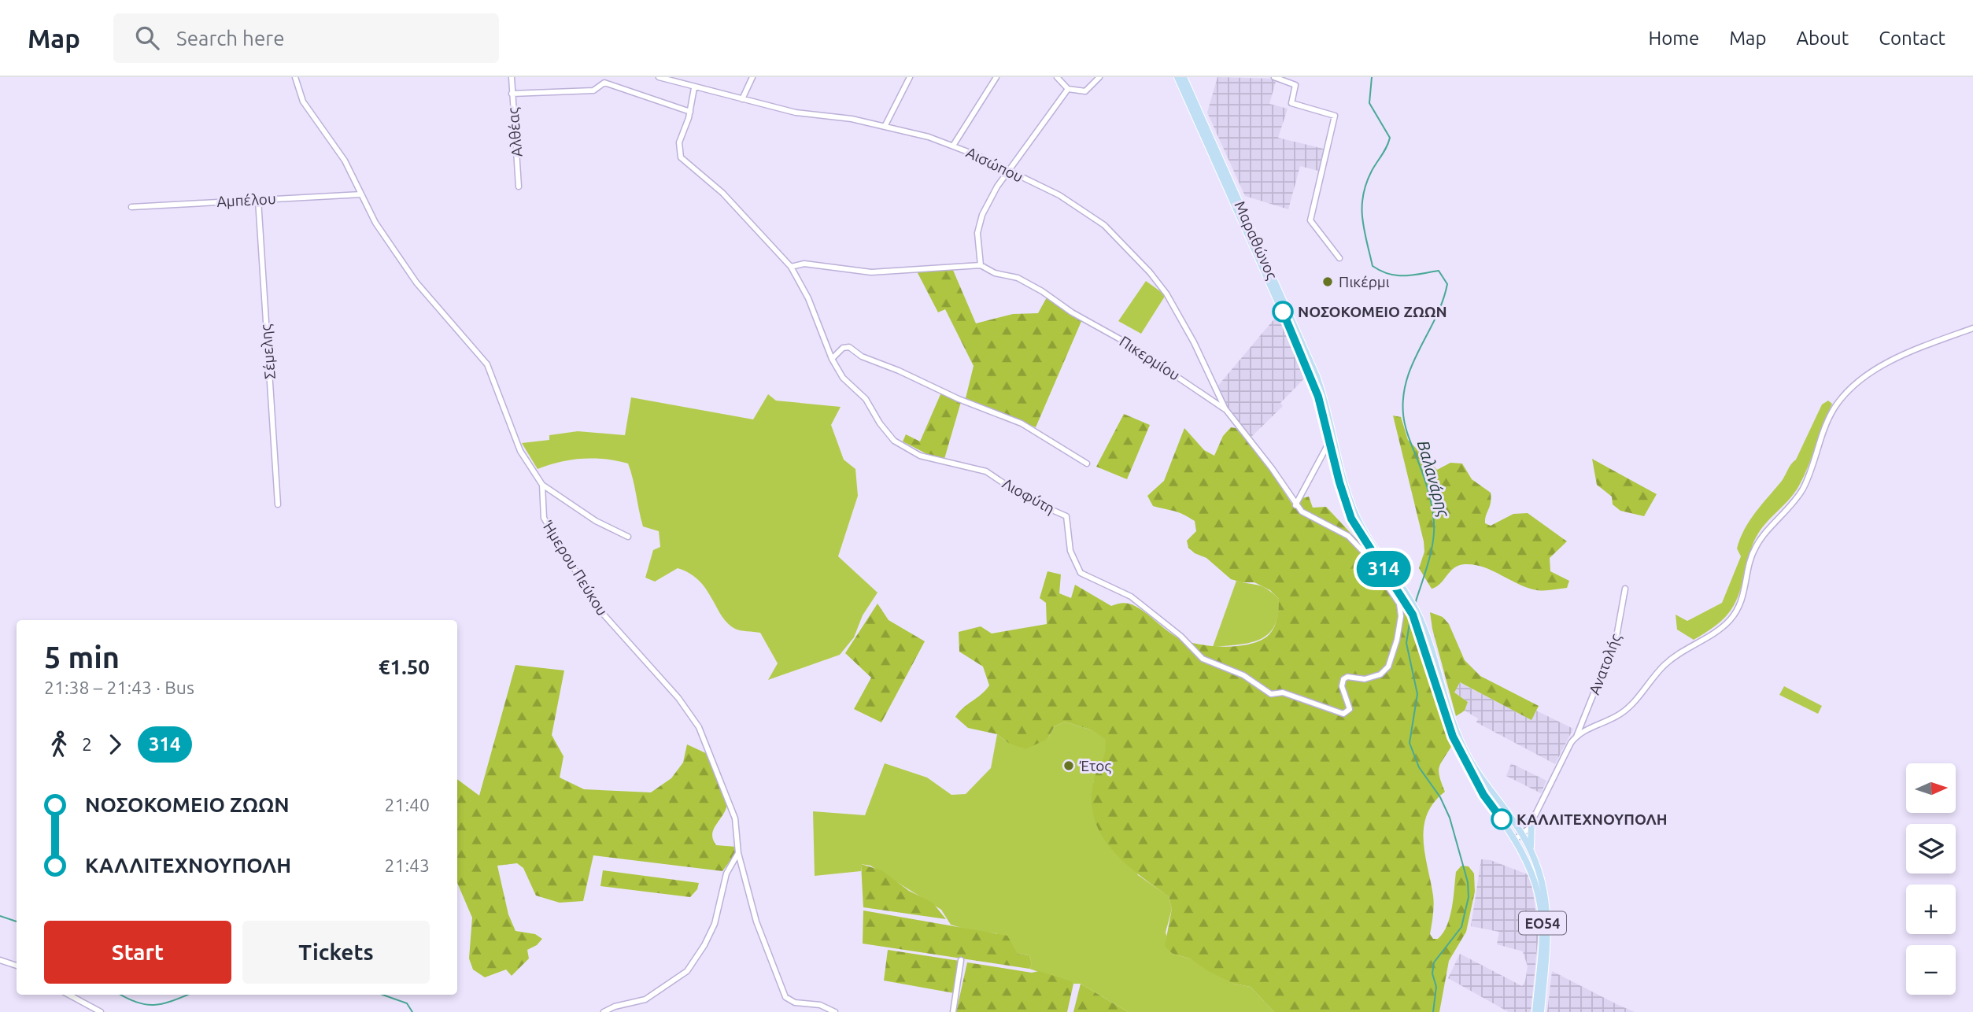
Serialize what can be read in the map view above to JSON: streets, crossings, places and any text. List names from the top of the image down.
{
  "streets": {
    "main road": ["Μαραθώνος", "ΕΟ54"],
    "street": [
      "Αλθέας",
      "Αισώπου",
      "Αμπέλου",
      "Σέμελης",
      "Πικερμίου",
      "Λιοφύτη",
      "Ήμερου Πεύκου",
      "Ανατολής"
    ]
  },
  "crossings": [
    ["Αισώπου", "Πικερμίου"],
    ["Αμπέλου", "Σέμελης"],
    ["Μαραθώνος", "Ανατολής"],
    ["Πικερμίου", "Λιοφύτη"]
  ],
  "water": ["Βαλανάρης"],
  "places": [
    "Πικέρμι",
    "ΝΟΣΟΚΟΜΕΙΟ ΖΩΩΝ",
    "Έτος",
    "ΚΑΛΛΙΤΕΧΝΟΥΠΟΛΗ"
  ],
  "lines": ["bus line 314"],
  "north": "right",
  "page": {
    "header": "Map",
    "search": "Search here",
    "nav": [
      "Home",
      "Map",
      "About",
      "Contact"
    ],
    "on_map": "314",
    "heading": ["5 min", "21:38 – 21:43 · Bus", "€1.50"],
    "legs": ["2", "314"],
    "map_buttons": ["+", "−"],
    "list": [
      {
        "name": "ΝΟΣΟΚΟΜΕΙΟ ΖΩΩΝ",
        "value": "21:40"
      },
      {
        "name": "ΚΑΛΛΙΤΕΧΝΟΥΠΟΛΗ",
        "value": "21:43"
      }
    ],
    "buttons": ["Start", "Tickets"]
  }
}
